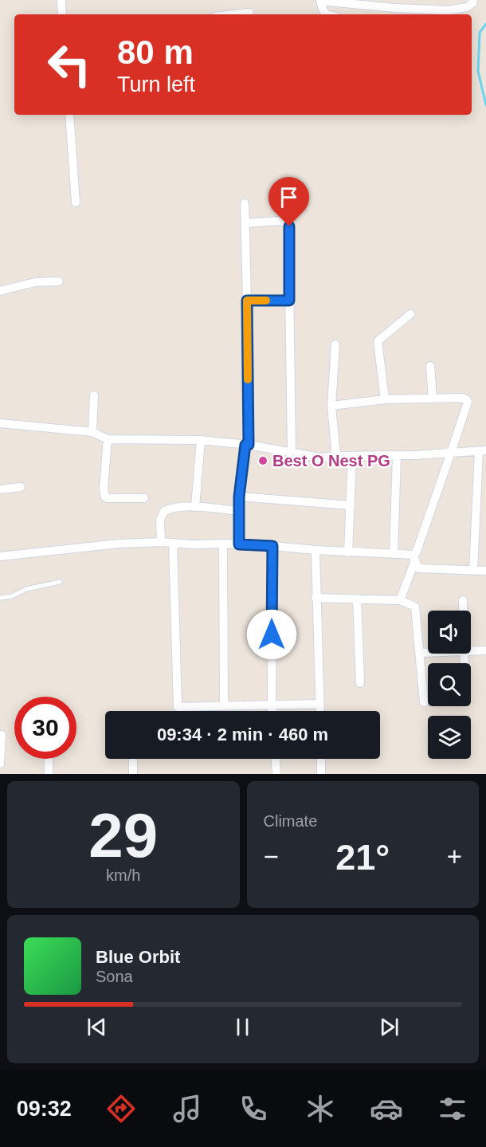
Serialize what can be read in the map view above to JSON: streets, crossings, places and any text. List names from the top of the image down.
{
  "places": ["Best O Nest PG"],
  "page": {
    "turn": ["80 m", "Turn left"],
    "limit": "30",
    "trip": "09:34 · 2 min · 460 m",
    "tile": [
      ["29", "km/h"],
      "Climate"
    ],
    "heat": ["−", "21°", "+"],
    "song": ["Blue Orbit", "Sona"],
    "tabs": "09:32"
  }
}
